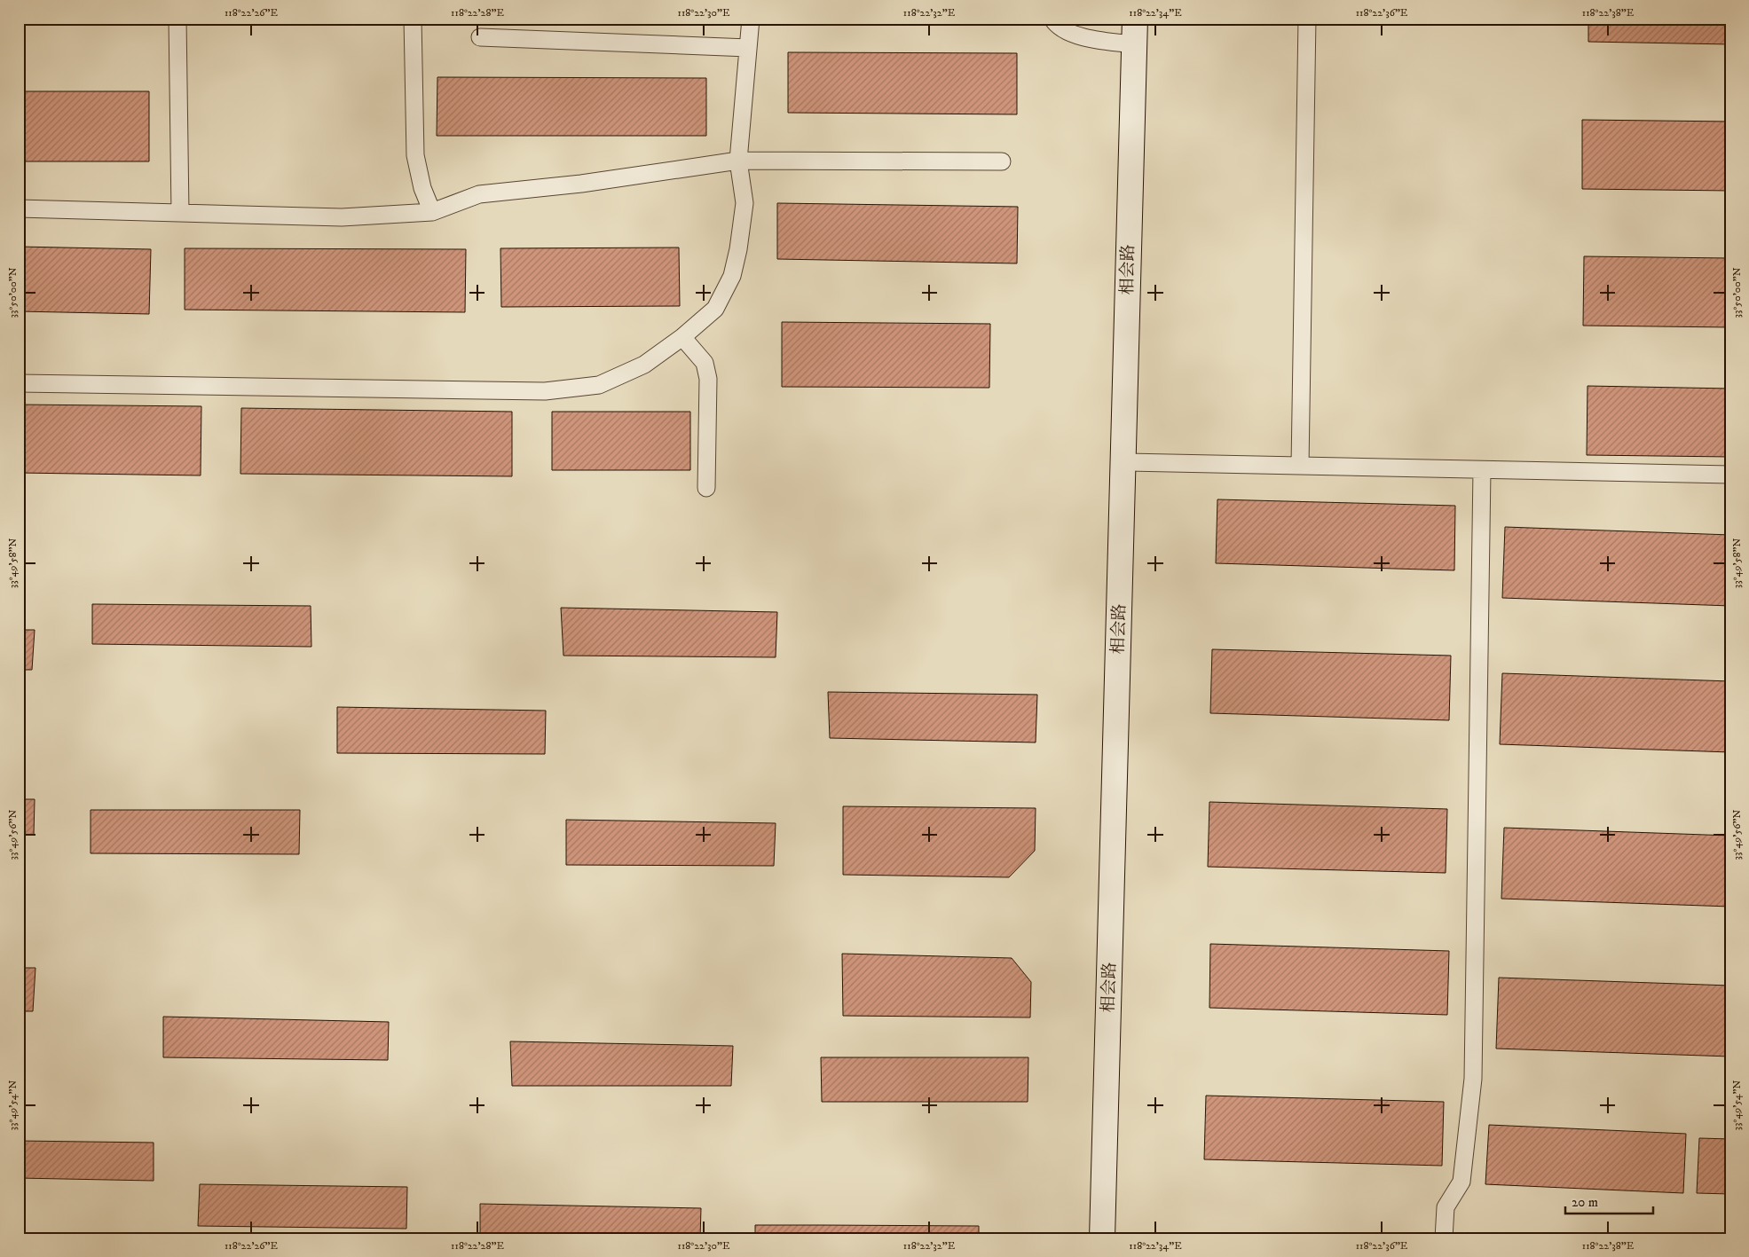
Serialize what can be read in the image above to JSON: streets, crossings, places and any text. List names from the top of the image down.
{
  "streets": {
    "street": ["相会路"]
  },
  "scale_bar": "20 m",
  "coordinates": [
    "118°22'26\"E",
    "118°22'28\"E",
    "118°22'30\"E",
    "118°22'32\"E",
    "118°22'34\"E",
    "118°22'36\"E",
    "118°22'38\"E",
    "33°50'00\"N",
    "33°49'58\"N",
    "33°49'56\"N",
    "33°49'54\"N"
  ]
}
